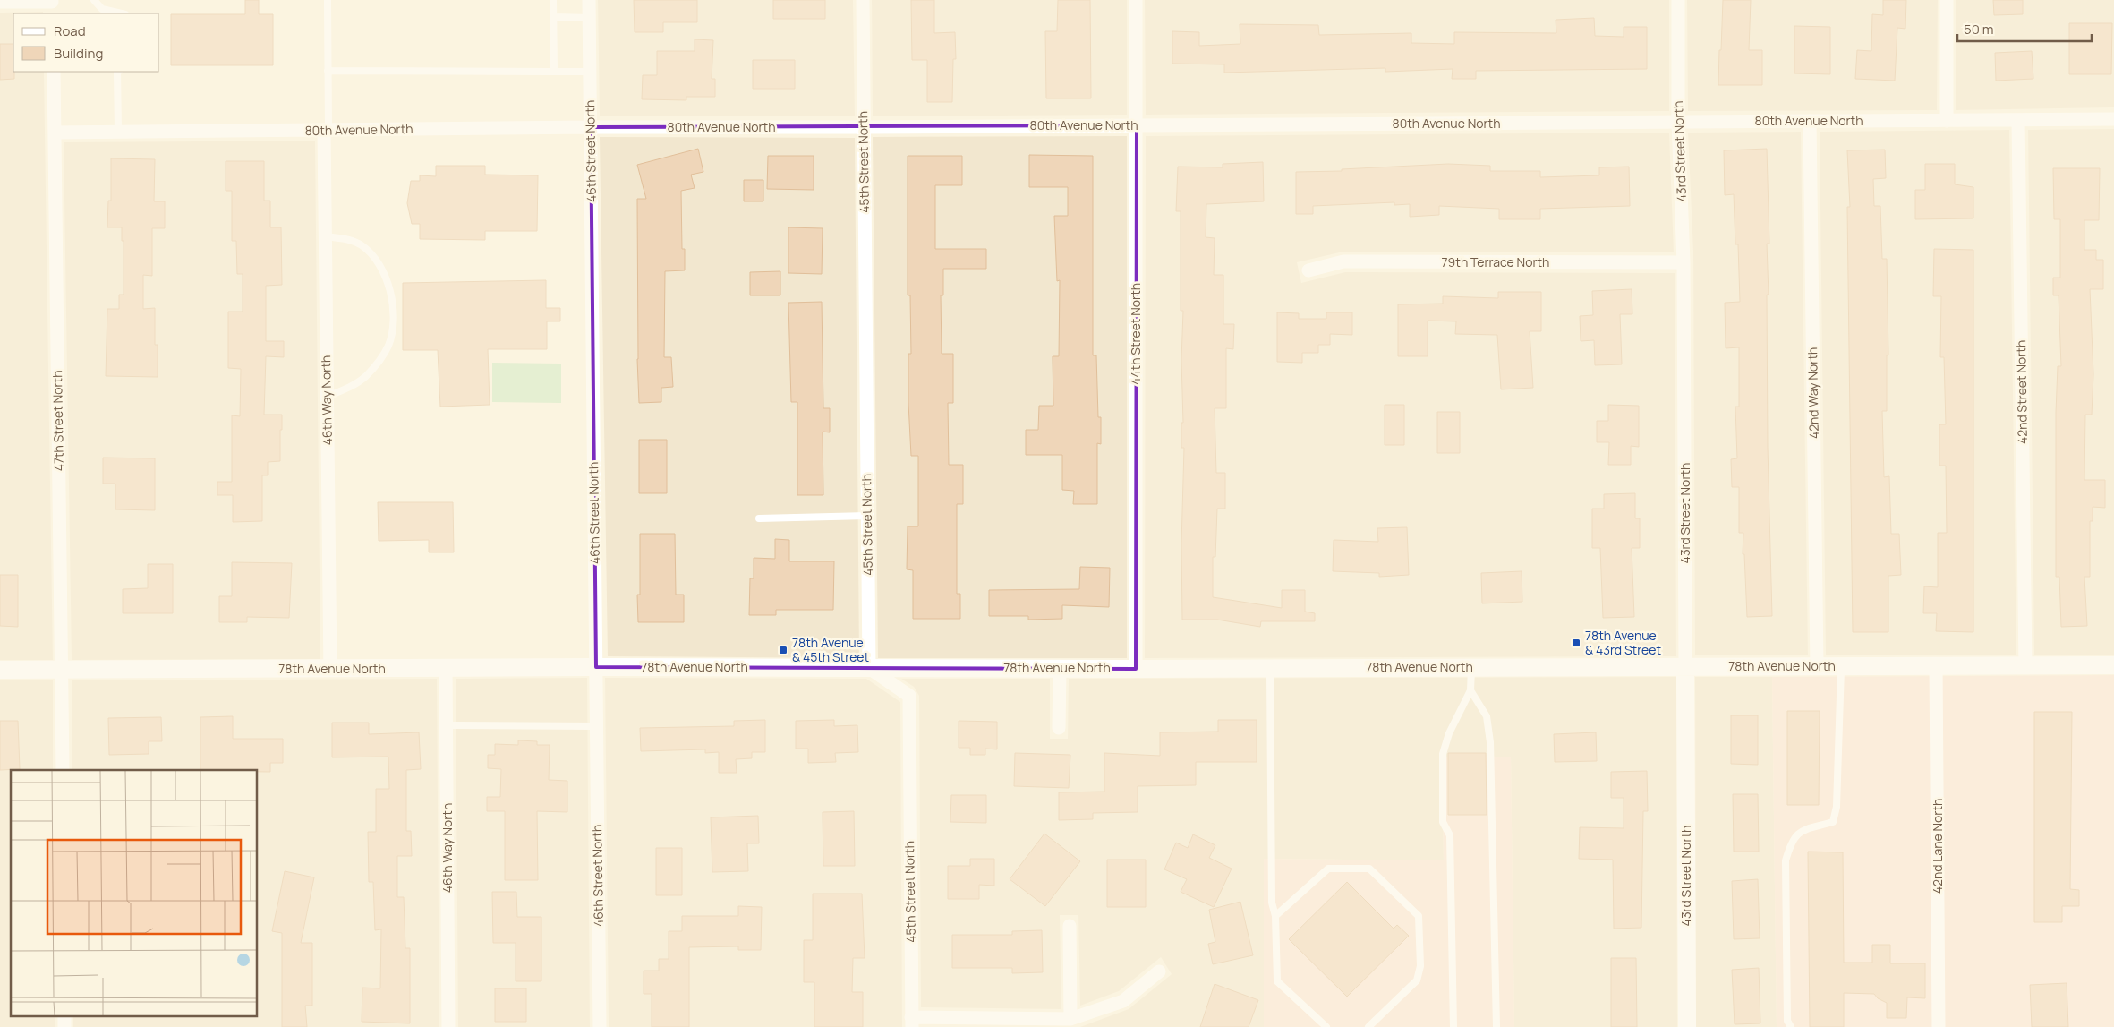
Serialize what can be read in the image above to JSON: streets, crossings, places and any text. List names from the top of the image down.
{
  "streets": {
    "street": [
      "80th Avenue North",
      "46th Street North",
      "43rd Street North",
      "45th Street North",
      "79th Terrace North",
      "44th Street North",
      "42nd Street North",
      "42nd Way North",
      "46th Way North",
      "47th Street North",
      "78th Avenue North",
      "42nd Lane North"
    ]
  },
  "crossings": [
    ["80th Avenue North", "46th Street North"],
    ["80th Avenue North", "43rd Street North"],
    ["80th Avenue North", "45th Street North"],
    ["80th Avenue North", "44th Street North"],
    ["80th Avenue North", "42nd Street North"],
    ["80th Avenue North", "42nd Way North"],
    ["80th Avenue North", "46th Way North"],
    ["80th Avenue North", "47th Street North"],
    ["46th Street North", "78th Avenue North"],
    ["43rd Street North", "79th Terrace North"],
    ["43rd Street North", "78th Avenue North"],
    ["45th Street North", "78th Avenue North"],
    ["44th Street North", "78th Avenue North"],
    ["42nd Street North", "78th Avenue North"],
    ["42nd Way North", "78th Avenue North"],
    ["46th Way North", "78th Avenue North"],
    ["47th Street North", "78th Avenue North"],
    ["78th Avenue North", "42nd Lane North"]
  ],
  "places": {
    "transit": ["78th Avenue & 43rd Street", "78th Avenue & 45th Street"]
  },
  "legend": ["Road", "Building"],
  "scale_bar": "50 m"
}
